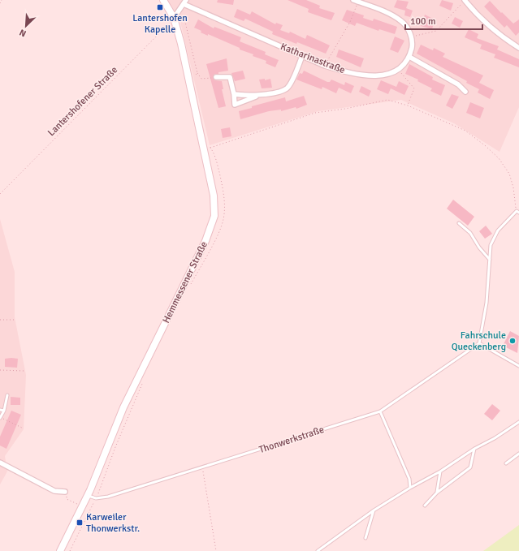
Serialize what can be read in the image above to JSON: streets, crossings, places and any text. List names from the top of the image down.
{
  "streets": {
    "main road": ["Hemmessener Straße"],
    "street": ["Katharinastraße"],
    "lane": ["Thonwerkstraße"],
    "path": ["Lantershofener Straße"]
  },
  "crossings": [
    ["Lantershofener Straße", "Hemmessener Straße"],
    ["Hemmessener Straße", "Thonwerkstraße"]
  ],
  "places": {
    "transit": ["Lantershofen Kapelle", "Karweiler Thonwerkstr."],
    "other": ["Fahrschule Queckenberg"]
  },
  "scale_bar": "100 m",
  "north": "bottom left"
}
